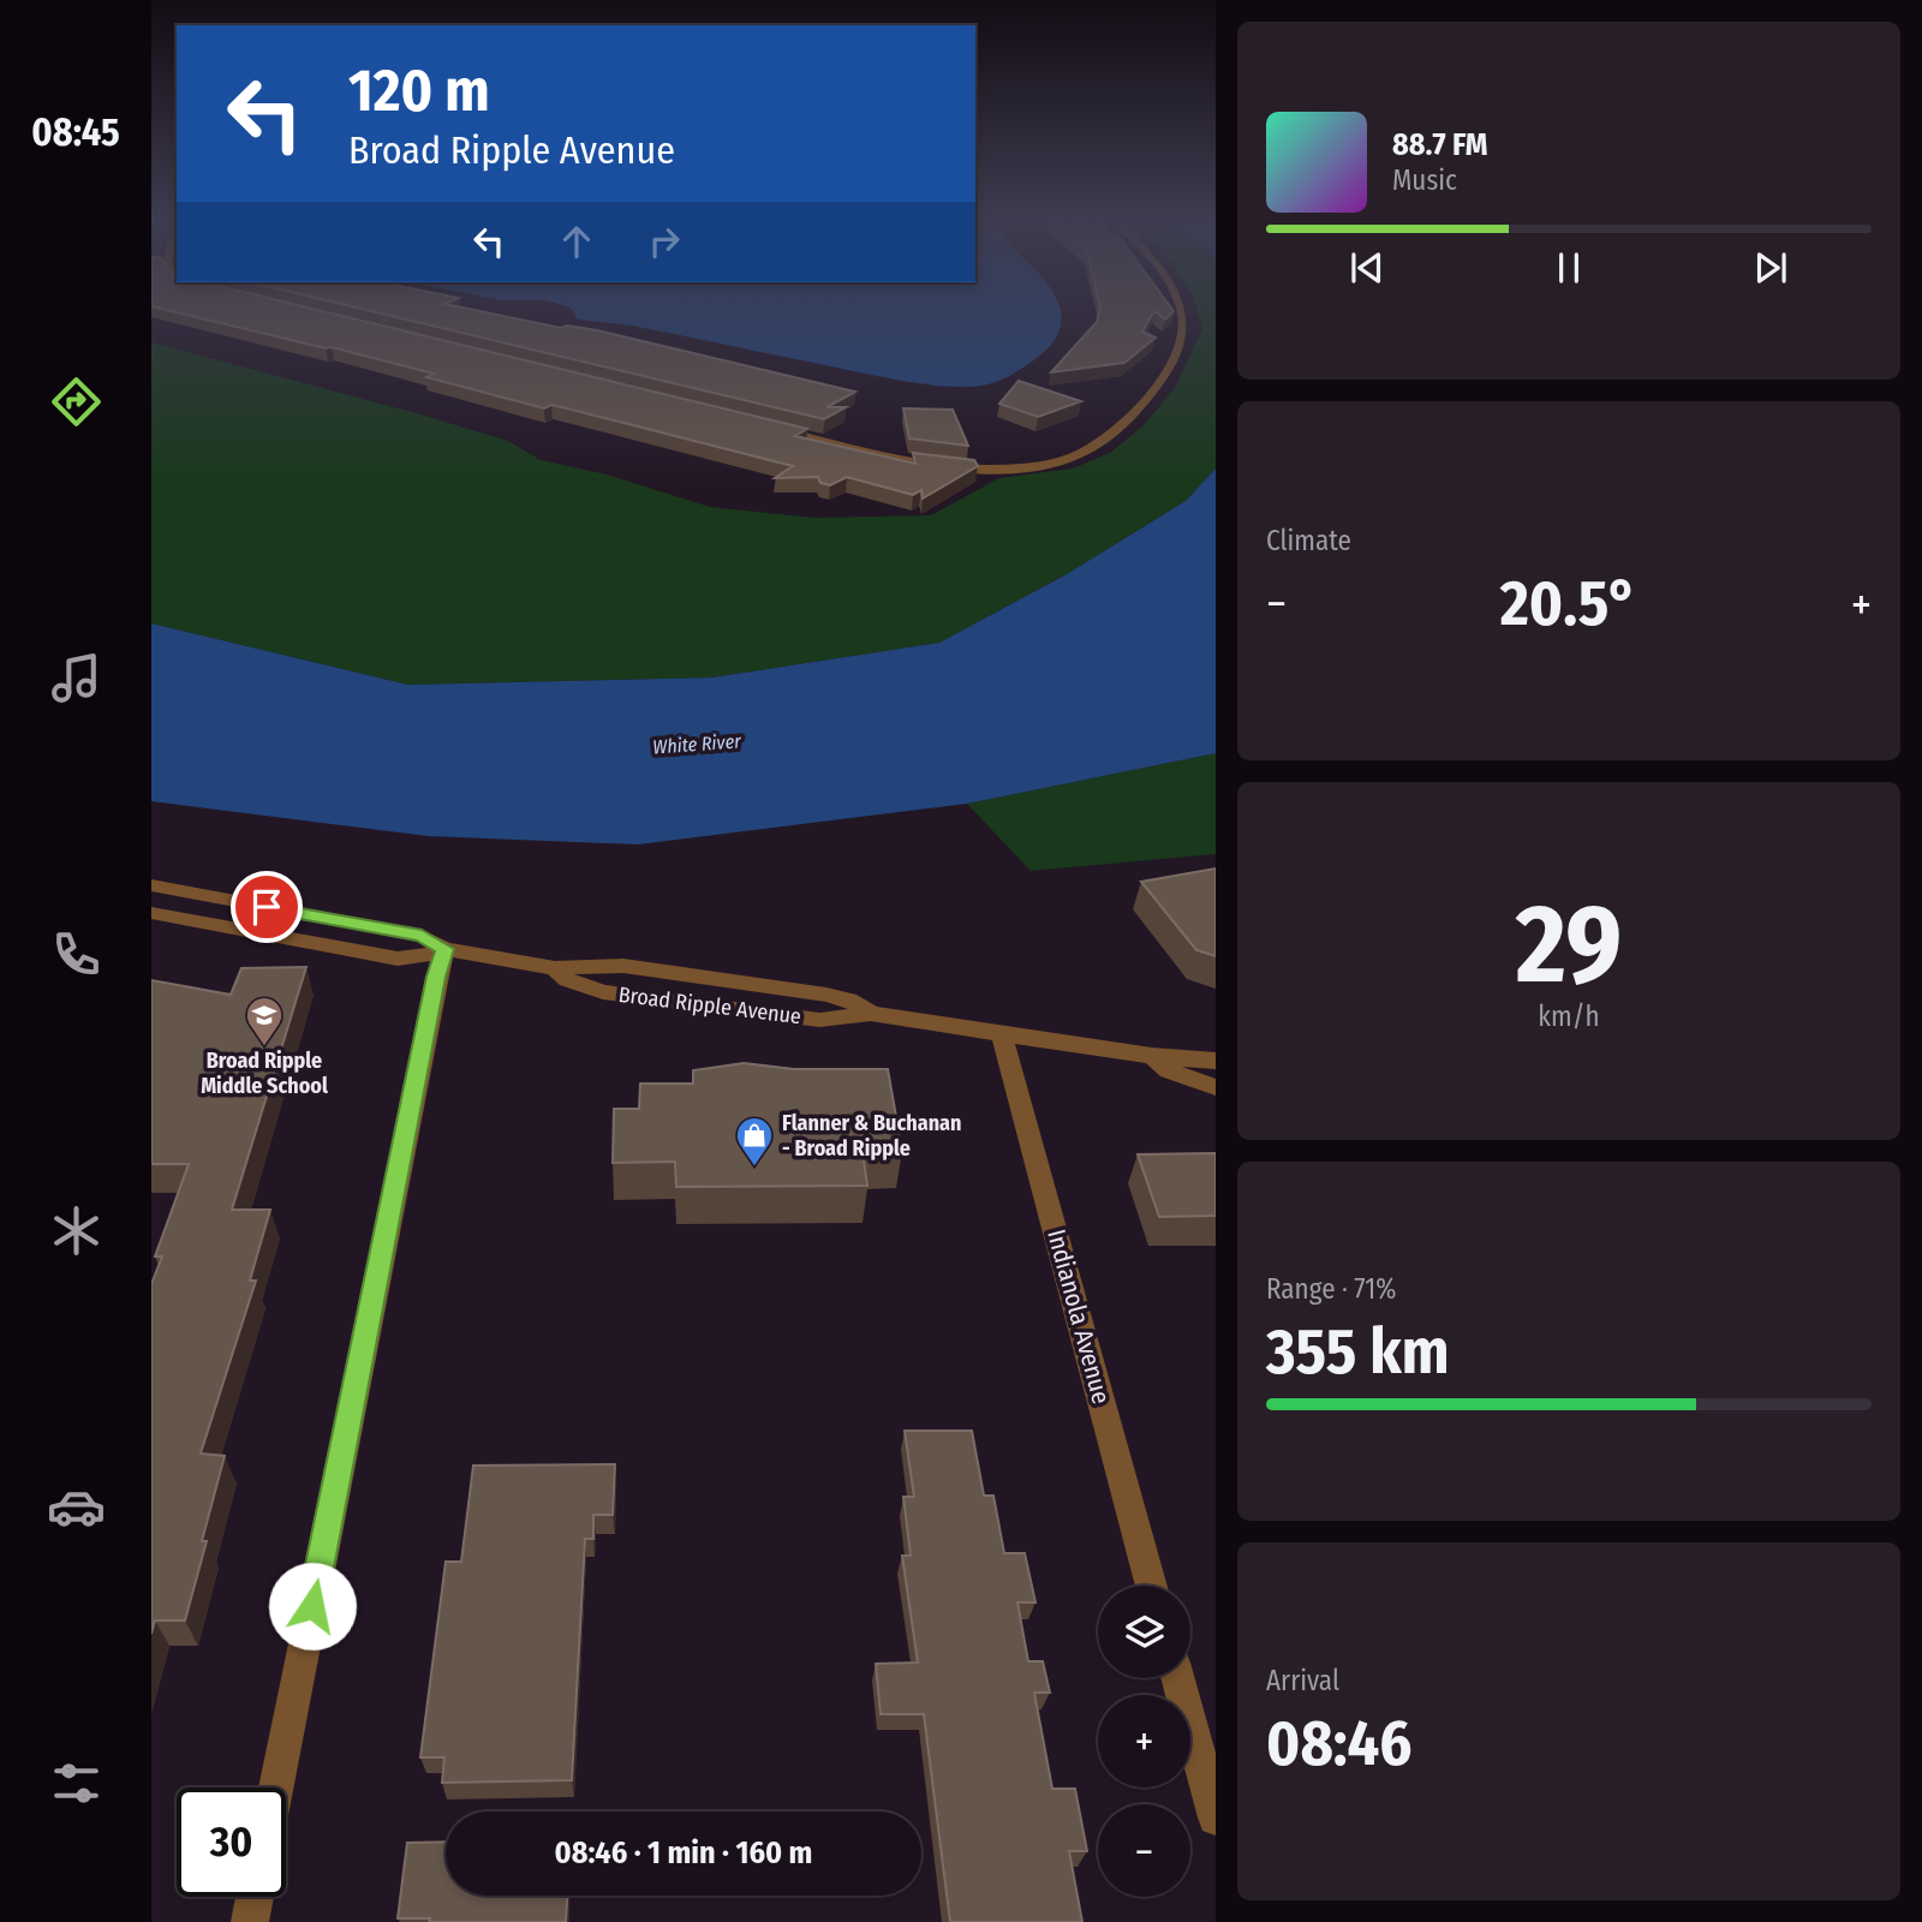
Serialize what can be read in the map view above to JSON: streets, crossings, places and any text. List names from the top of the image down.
{
  "streets": {
    "street": ["Broad Ripple Avenue", "Indianola Avenue"]
  },
  "crossings": [
    ["Broad Ripple Avenue", "Indianola Avenue"]
  ],
  "water": ["White River"],
  "places": {
    "school or university": ["Broad Ripple Middle School"],
    "shop": ["Flanner & Buchanan - Broad Ripple"]
  },
  "page": {
    "tabs": "08:45",
    "turn": ["120 m", "Broad Ripple Avenue"],
    "song": ["88.7 FM", "Music"],
    "tile": [
      "Climate",
      ["29", "km/h"],
      ["Range · 71%", "355 km"],
      ["Arrival", "08:46"]
    ],
    "heat": ["−", "20.5°", "+"],
    "map_buttons": ["+", "−"],
    "limit": "30",
    "trip": "08:46 · 1 min · 160 m"
  }
}
